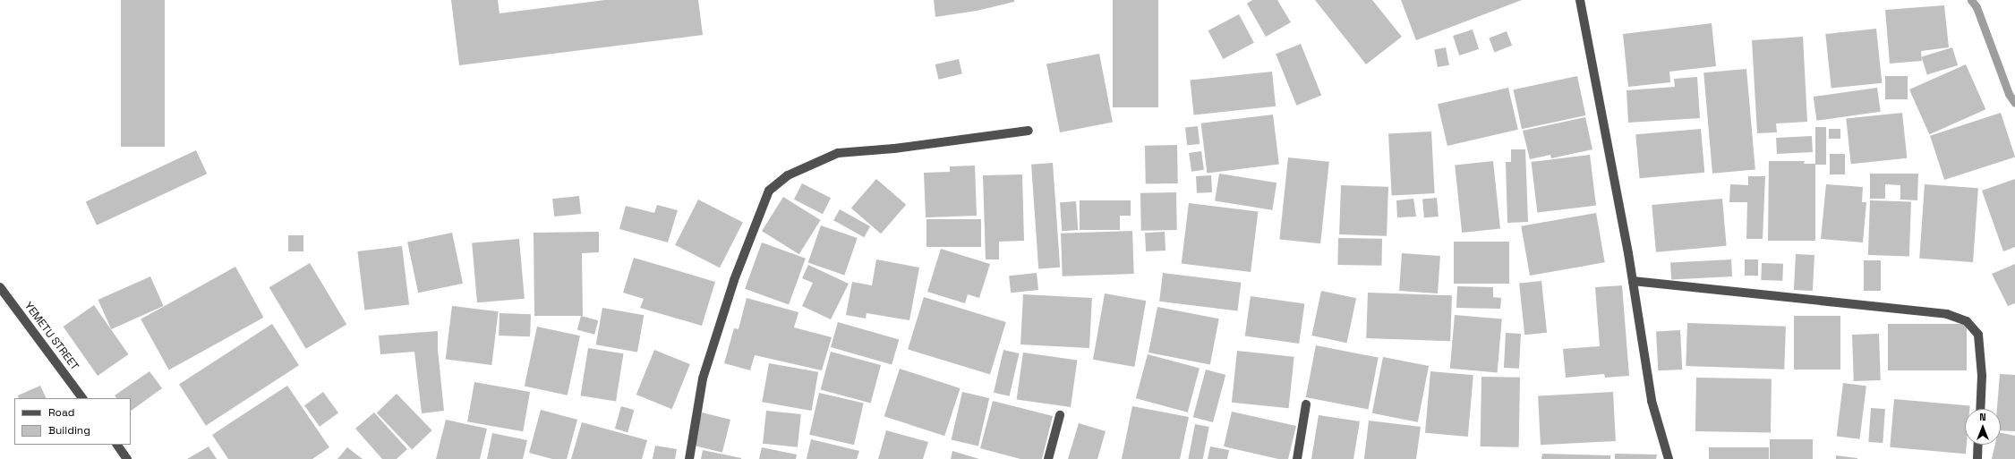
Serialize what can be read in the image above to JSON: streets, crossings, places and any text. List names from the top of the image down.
{
  "streets": {
    "street": ["YEMETU STREET"]
  },
  "legend": ["Road", "Building"],
  "north": "top"
}
